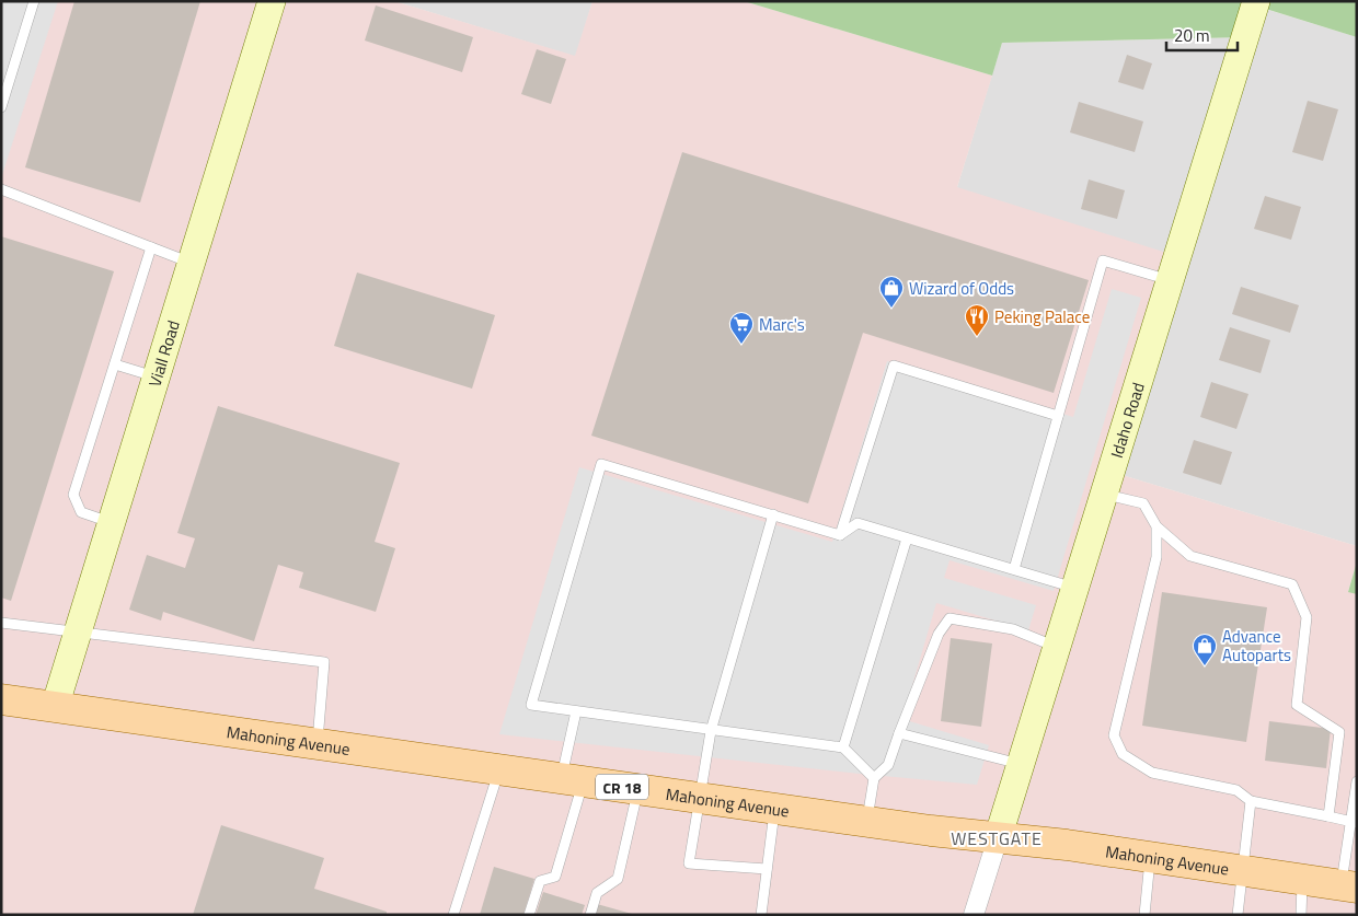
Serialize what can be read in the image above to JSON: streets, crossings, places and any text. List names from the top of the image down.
{
  "streets": {
    "main road": ["Mahoning Avenue", "CR 18"],
    "street": ["Viall Road", "Idaho Road"]
  },
  "crossings": [
    ["Viall Road", "Mahoning Avenue"],
    ["Idaho Road", "Mahoning Avenue"]
  ],
  "districts": ["WESTGATE"],
  "places": {
    "shop": ["Wizard of Odds", "Advance Autoparts"],
    "restaurant": ["Peking Palace"],
    "supermarket": ["Marc's"]
  },
  "scale_bar": "20 m"
}
